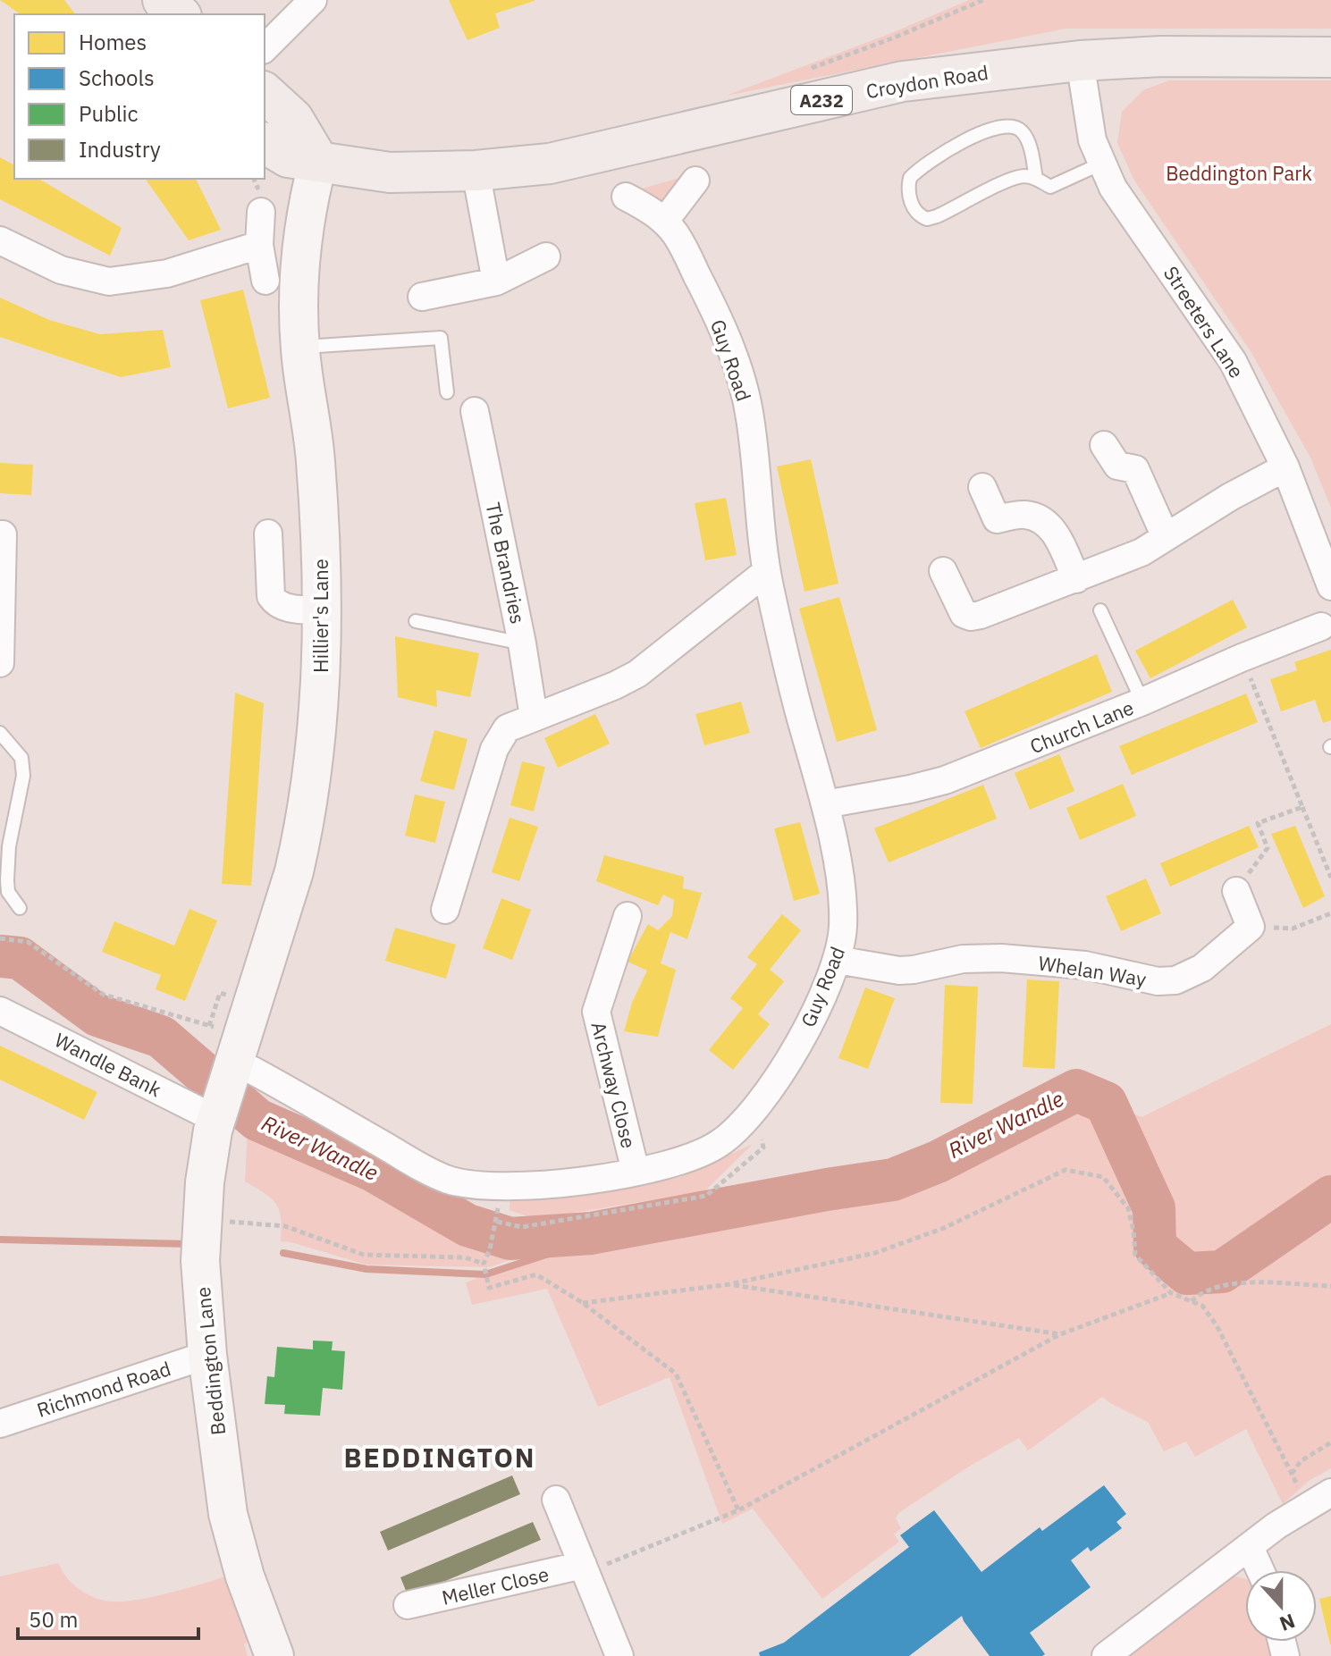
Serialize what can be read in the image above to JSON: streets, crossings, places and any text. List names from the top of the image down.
{
  "streets": {
    "highway": ["Croydon Road", "A232"],
    "main road": ["Hillier's Lane", "Beddington Lane"],
    "street": [
      "Streeters Lane",
      "Guy Road",
      "The Brandries",
      "Church Lane",
      "Whelan Way",
      "Wandle Bank",
      "Archway Close",
      "Richmond Road",
      "Meller Close"
    ]
  },
  "crossings": [
    ["Croydon Road", "Streeters Lane"],
    ["Croydon Road", "Hillier's Lane"],
    ["Guy Road", "Hillier's Lane"],
    ["Guy Road", "Church Lane"],
    ["Guy Road", "Whelan Way"],
    ["Guy Road", "Archway Close"],
    ["Guy Road", "Beddington Lane"],
    ["Hillier's Lane", "Beddington Lane"],
    ["Wandle Bank", "Beddington Lane"],
    ["Beddington Lane", "Richmond Road"]
  ],
  "districts": ["BEDDINGTON"],
  "water": ["River Wandle"],
  "parks": ["Beddington Park"],
  "legend": [
    "Homes",
    "Schools",
    "Public",
    "Industry"
  ],
  "scale_bar": "50 m",
  "north": "bottom"
}
